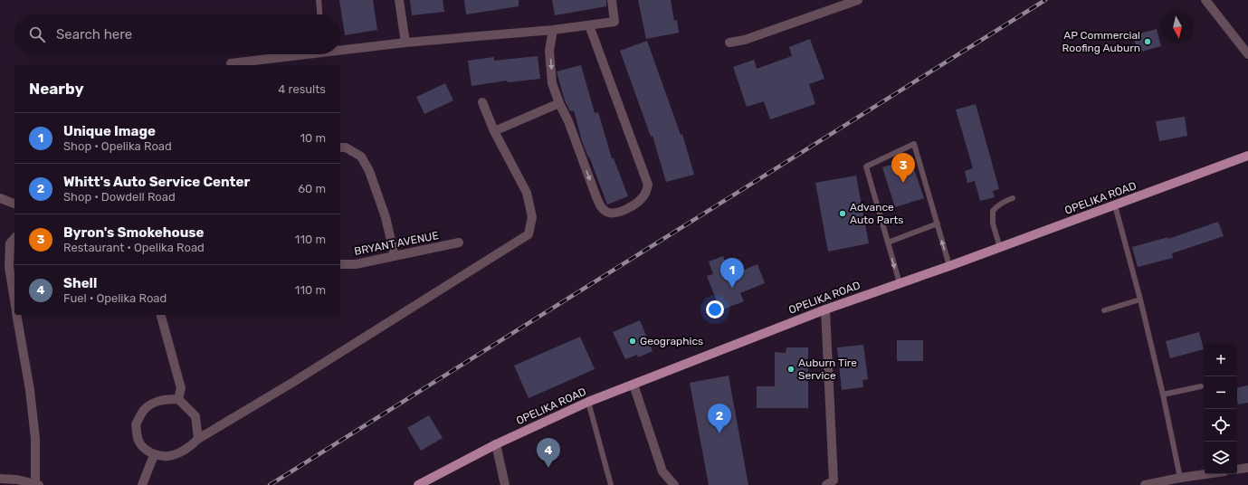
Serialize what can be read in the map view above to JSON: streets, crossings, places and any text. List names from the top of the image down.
{
  "streets": {
    "main road": ["OPELIKA ROAD"],
    "street": ["BRYANT AVENUE"]
  },
  "places": [
    "AP Commercial Roofing Auburn",
    "Advance Auto Parts",
    "Geographics",
    "Auburn Tire Service"
  ],
  "north": "bottom",
  "page": {
    "search": "Search here",
    "heading": ["Nearby", "4 results"],
    "list": [
      {
        "mark": "1",
        "name": "Unique Image",
        "note": "Shop · Opelika Road",
        "value": "10 m"
      },
      {
        "mark": "2",
        "name": "Whitt's Auto Service Center",
        "note": "Shop · Dowdell Road",
        "value": "60 m"
      },
      {
        "mark": "3",
        "name": "Byron's Smokehouse",
        "note": "Restaurant · Opelika Road",
        "value": "110 m"
      },
      {
        "mark": "4",
        "name": "Shell",
        "note": "Fuel · Opelika Road",
        "value": "110 m"
      }
    ],
    "pins": [
      "3",
      "1",
      "2",
      "4"
    ],
    "map_buttons": ["+", "−"]
  }
}
